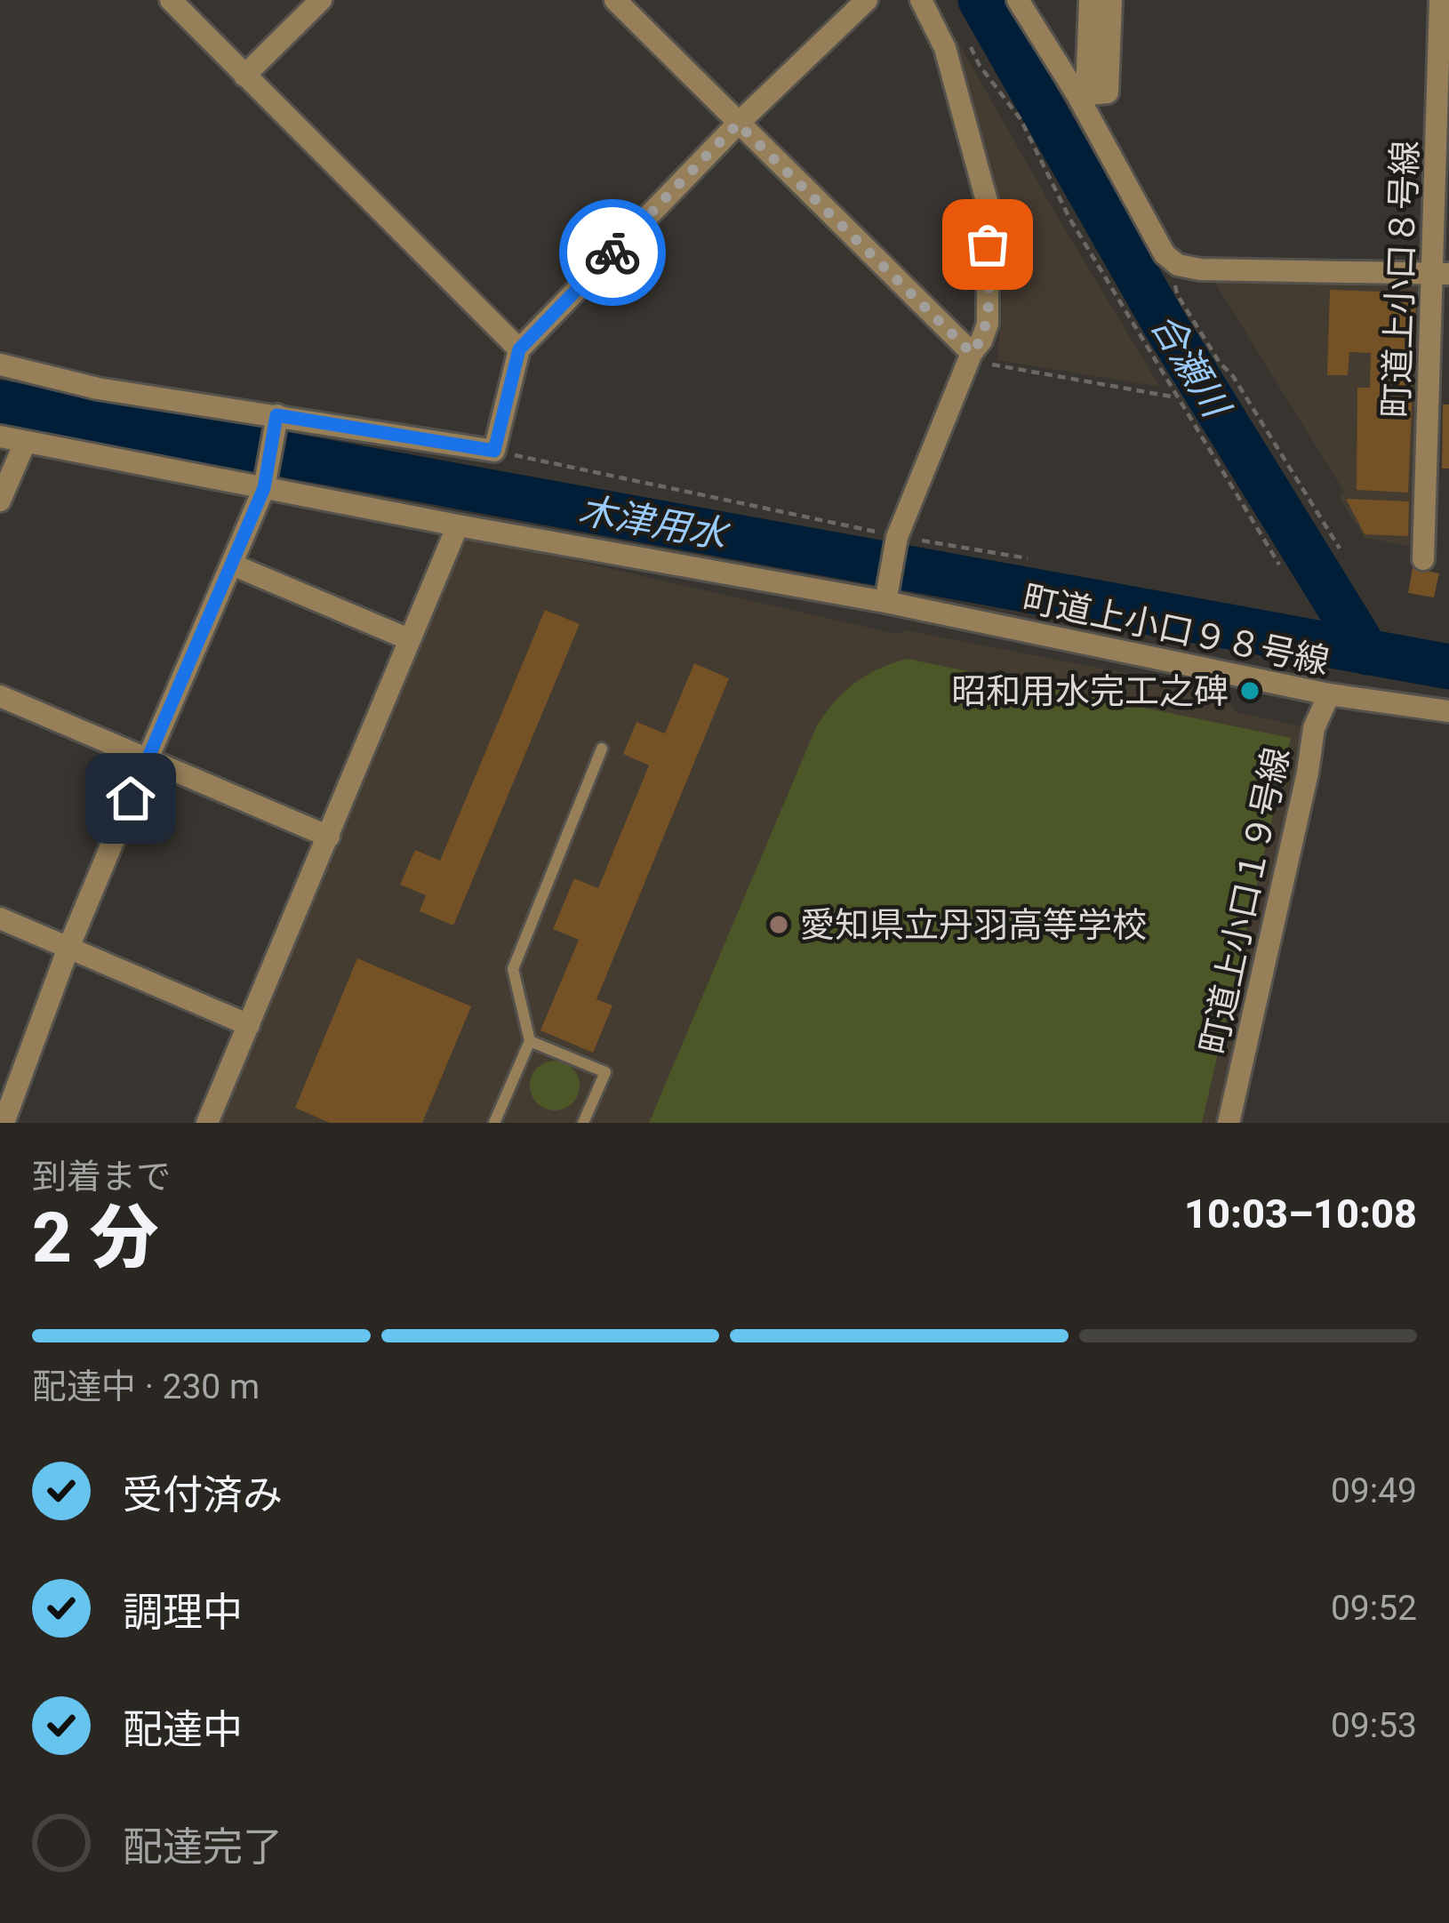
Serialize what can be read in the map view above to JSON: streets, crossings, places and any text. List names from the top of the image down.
{
  "streets": {
    "street": ["町道上小口８号線", "町道上小口９８号線", "町道上小口１９号線"]
  },
  "crossings": [
    ["町道上小口９８号線", "町道上小口１９号線"]
  ],
  "water": ["合瀬川", "木津用水"],
  "places": ["昭和用水完工之碑", "愛知県立丹羽高等学校"],
  "page": {
    "heading": ["2 分", "到着まで", "10:03–10:08"],
    "bar": "配達中 · 230 m",
    "list": [
      ["受付済み", "09:49"],
      ["調理中", "09:52"],
      ["配達中", "09:53"],
      "配達完了"
    ]
  }
}
